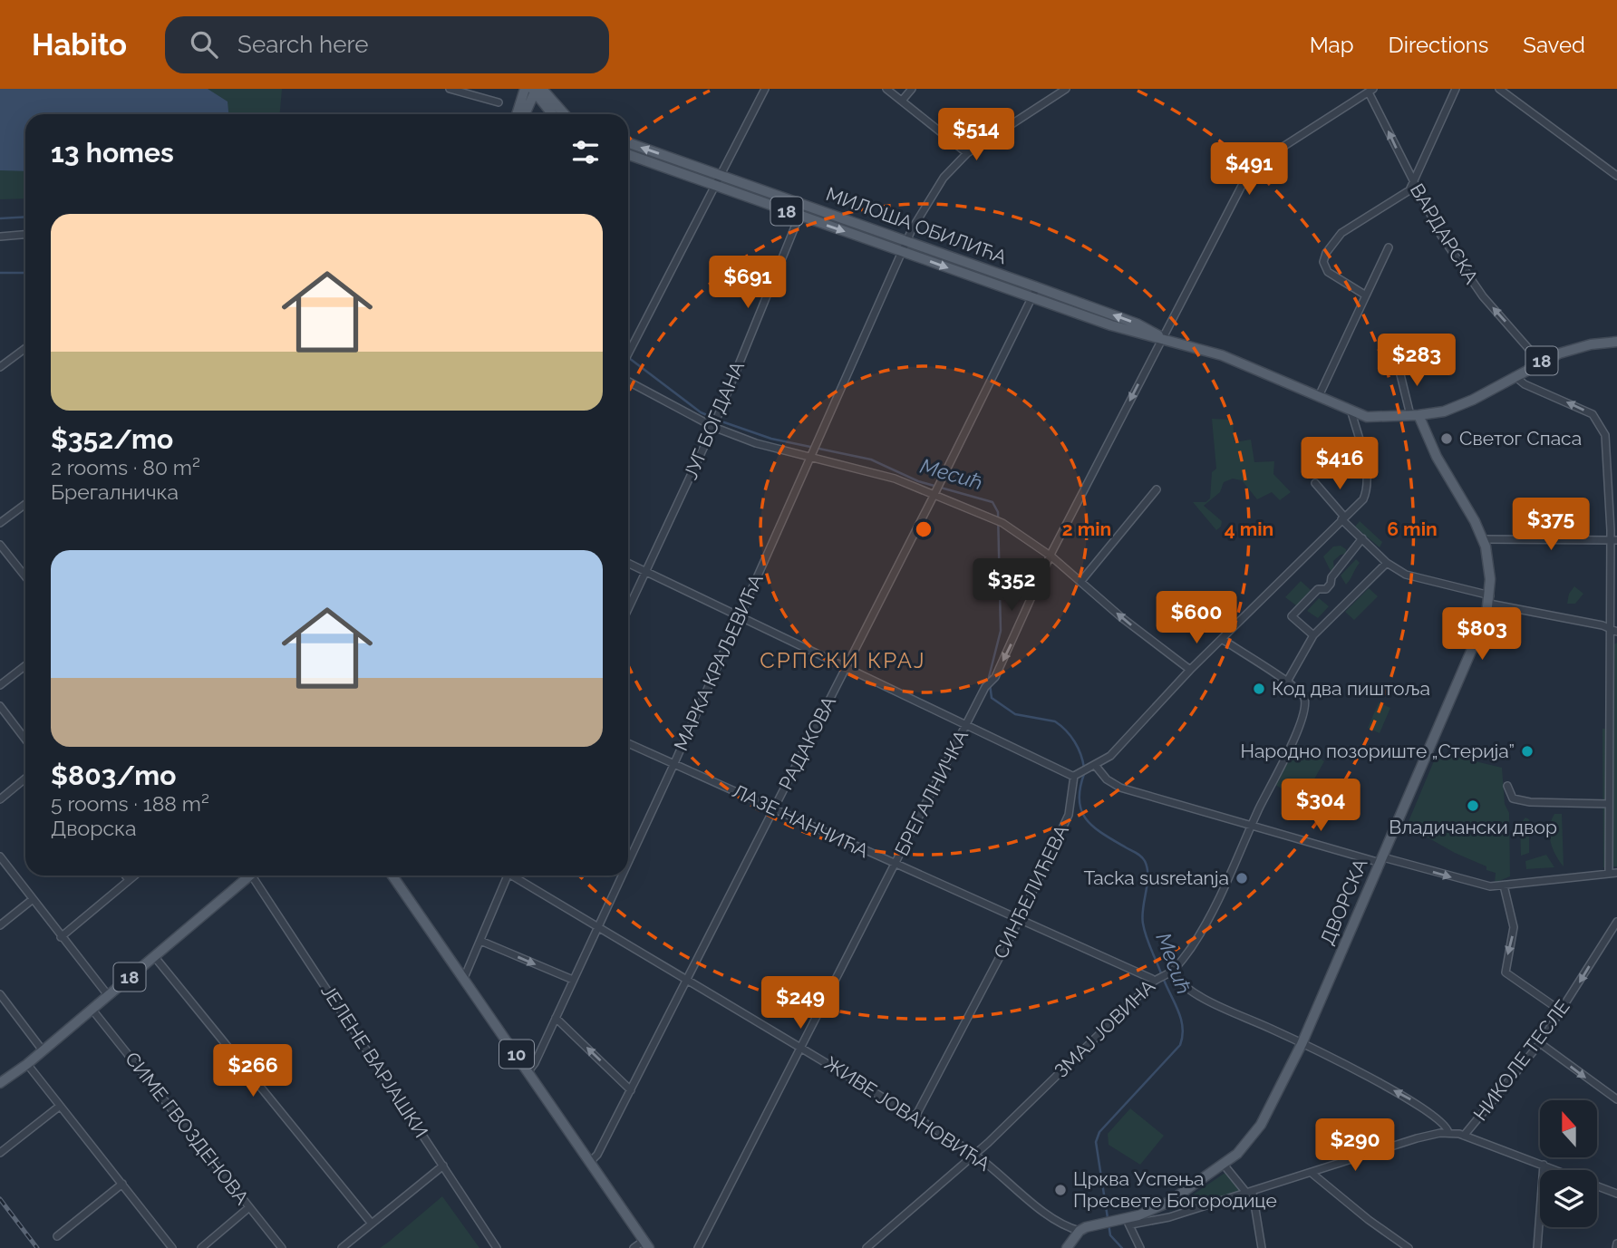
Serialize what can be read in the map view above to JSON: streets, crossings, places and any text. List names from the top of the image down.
{
  "streets": {
    "main road": [
      "18",
      "МИЛОША ОБИЛИЋА",
      "ДВОРСКА",
      "10"
    ],
    "street": [
      "ВАРДАРСКА",
      "ЈУГ БОГДАНА",
      "МАРКА КРАЉЕВИЋА",
      "РАДАКОВА",
      "БРЕГАЛНИЧКА",
      "ЛАЗЕ НАНЧИЋА",
      "СИНЂЕЛИЋЕВА",
      "ЗМАЈ ЈОВИНА",
      "НИКОЛЕ ТЕСЛЕ",
      "ЈЕЛЕНЕ ВАРЈАШКИ",
      "ЖИВЕ ЈОВАНОВИЋА",
      "СИМЕ ГВОЗДЕНОВА"
    ]
  },
  "crossings": [
    ["18", "МИЛОША ОБИЛИЋА"],
    ["18", "ВАРДАРСКА"],
    ["18", "СИМЕ ГВОЗДЕНОВА"],
    ["МИЛОША ОБИЛИЋА", "ЈУГ БОГДАНА"],
    ["МИЛОША ОБИЛИЋА", "МАРКА КРАЉЕВИЋА"],
    ["МИЛОША ОБИЛИЋА", "РАДАКОВА"],
    ["МИЛОША ОБИЛИЋА", "БРЕГАЛНИЧКА"],
    ["ВАРДАРСКА", "БРЕГАЛНИЧКА"],
    ["МАРКА КРАЉЕВИЋА", "ЛАЗЕ НАНЧИЋА"],
    ["МАРКА КРАЉЕВИЋА", "10"],
    ["МАРКА КРАЉЕВИЋА", "ЖИВЕ ЈОВАНОВИЋА"],
    ["РАДАКОВА", "ЛАЗЕ НАНЧИЋА"],
    ["РАДАКОВА", "10"],
    ["РАДАКОВА", "ЖИВЕ ЈОВАНОВИЋА"],
    ["БРЕГАЛНИЧКА", "ЛАЗЕ НАНЧИЋА"],
    ["БРЕГАЛНИЧКА", "ЖИВЕ ЈОВАНОВИЋА"],
    ["ЛАЗЕ НАНЧИЋА", "СИНЂЕЛИЋЕВА"],
    ["ЛАЗЕ НАНЧИЋА", "ЗМАЈ ЈОВИНА"],
    ["СИНЂЕЛИЋЕВА", "ЖИВЕ ЈОВАНОВИЋА"],
    ["ДВОРСКА", "ЖИВЕ ЈОВАНОВИЋА"],
    ["ЗМАЈ ЈОВИНА", "ЖИВЕ ЈОВАНОВИЋА"]
  ],
  "one_way": ["ВАРДАРСКА"],
  "districts": ["СРПСКИ КРАЈ"],
  "water": ["Месић"],
  "places": [
    "Светог Спаса",
    "Код два пиштоља",
    "Народно позориште „Стерија”",
    "Владичански двор",
    "Tacka susretanja",
    "Црква Успења Пресвете Богородице"
  ],
  "north": "top",
  "page": {
    "header": "Habito",
    "search": "Search here",
    "nav": ["Map", "Directions", "Saved"],
    "price": [
      "$514",
      "$491",
      "$691",
      "$283",
      "$416",
      "$375",
      "$352",
      "$600",
      "$803",
      "$304",
      "$249",
      "$266",
      "$290"
    ],
    "heading": "13 homes",
    "list": [
      {
        "name": "$352/mo",
        "note": "2 rooms · 80 m² · Брегалничка"
      },
      {
        "name": "$803/mo",
        "note": "5 rooms · 188 m² · Дворска"
      }
    ]
  },
  "rings": ["2 min", "4 min", "6 min"]
}
